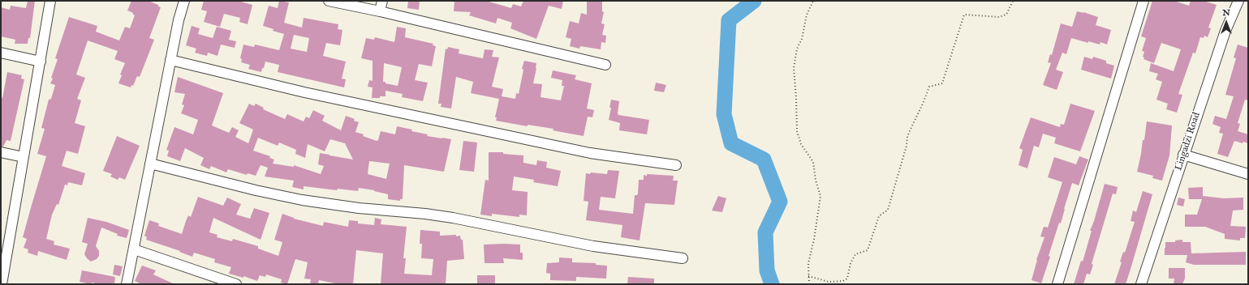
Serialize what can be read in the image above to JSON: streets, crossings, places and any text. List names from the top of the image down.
{
  "streets": {
    "street": ["Lingadzi Road"]
  },
  "north": "top"
}
